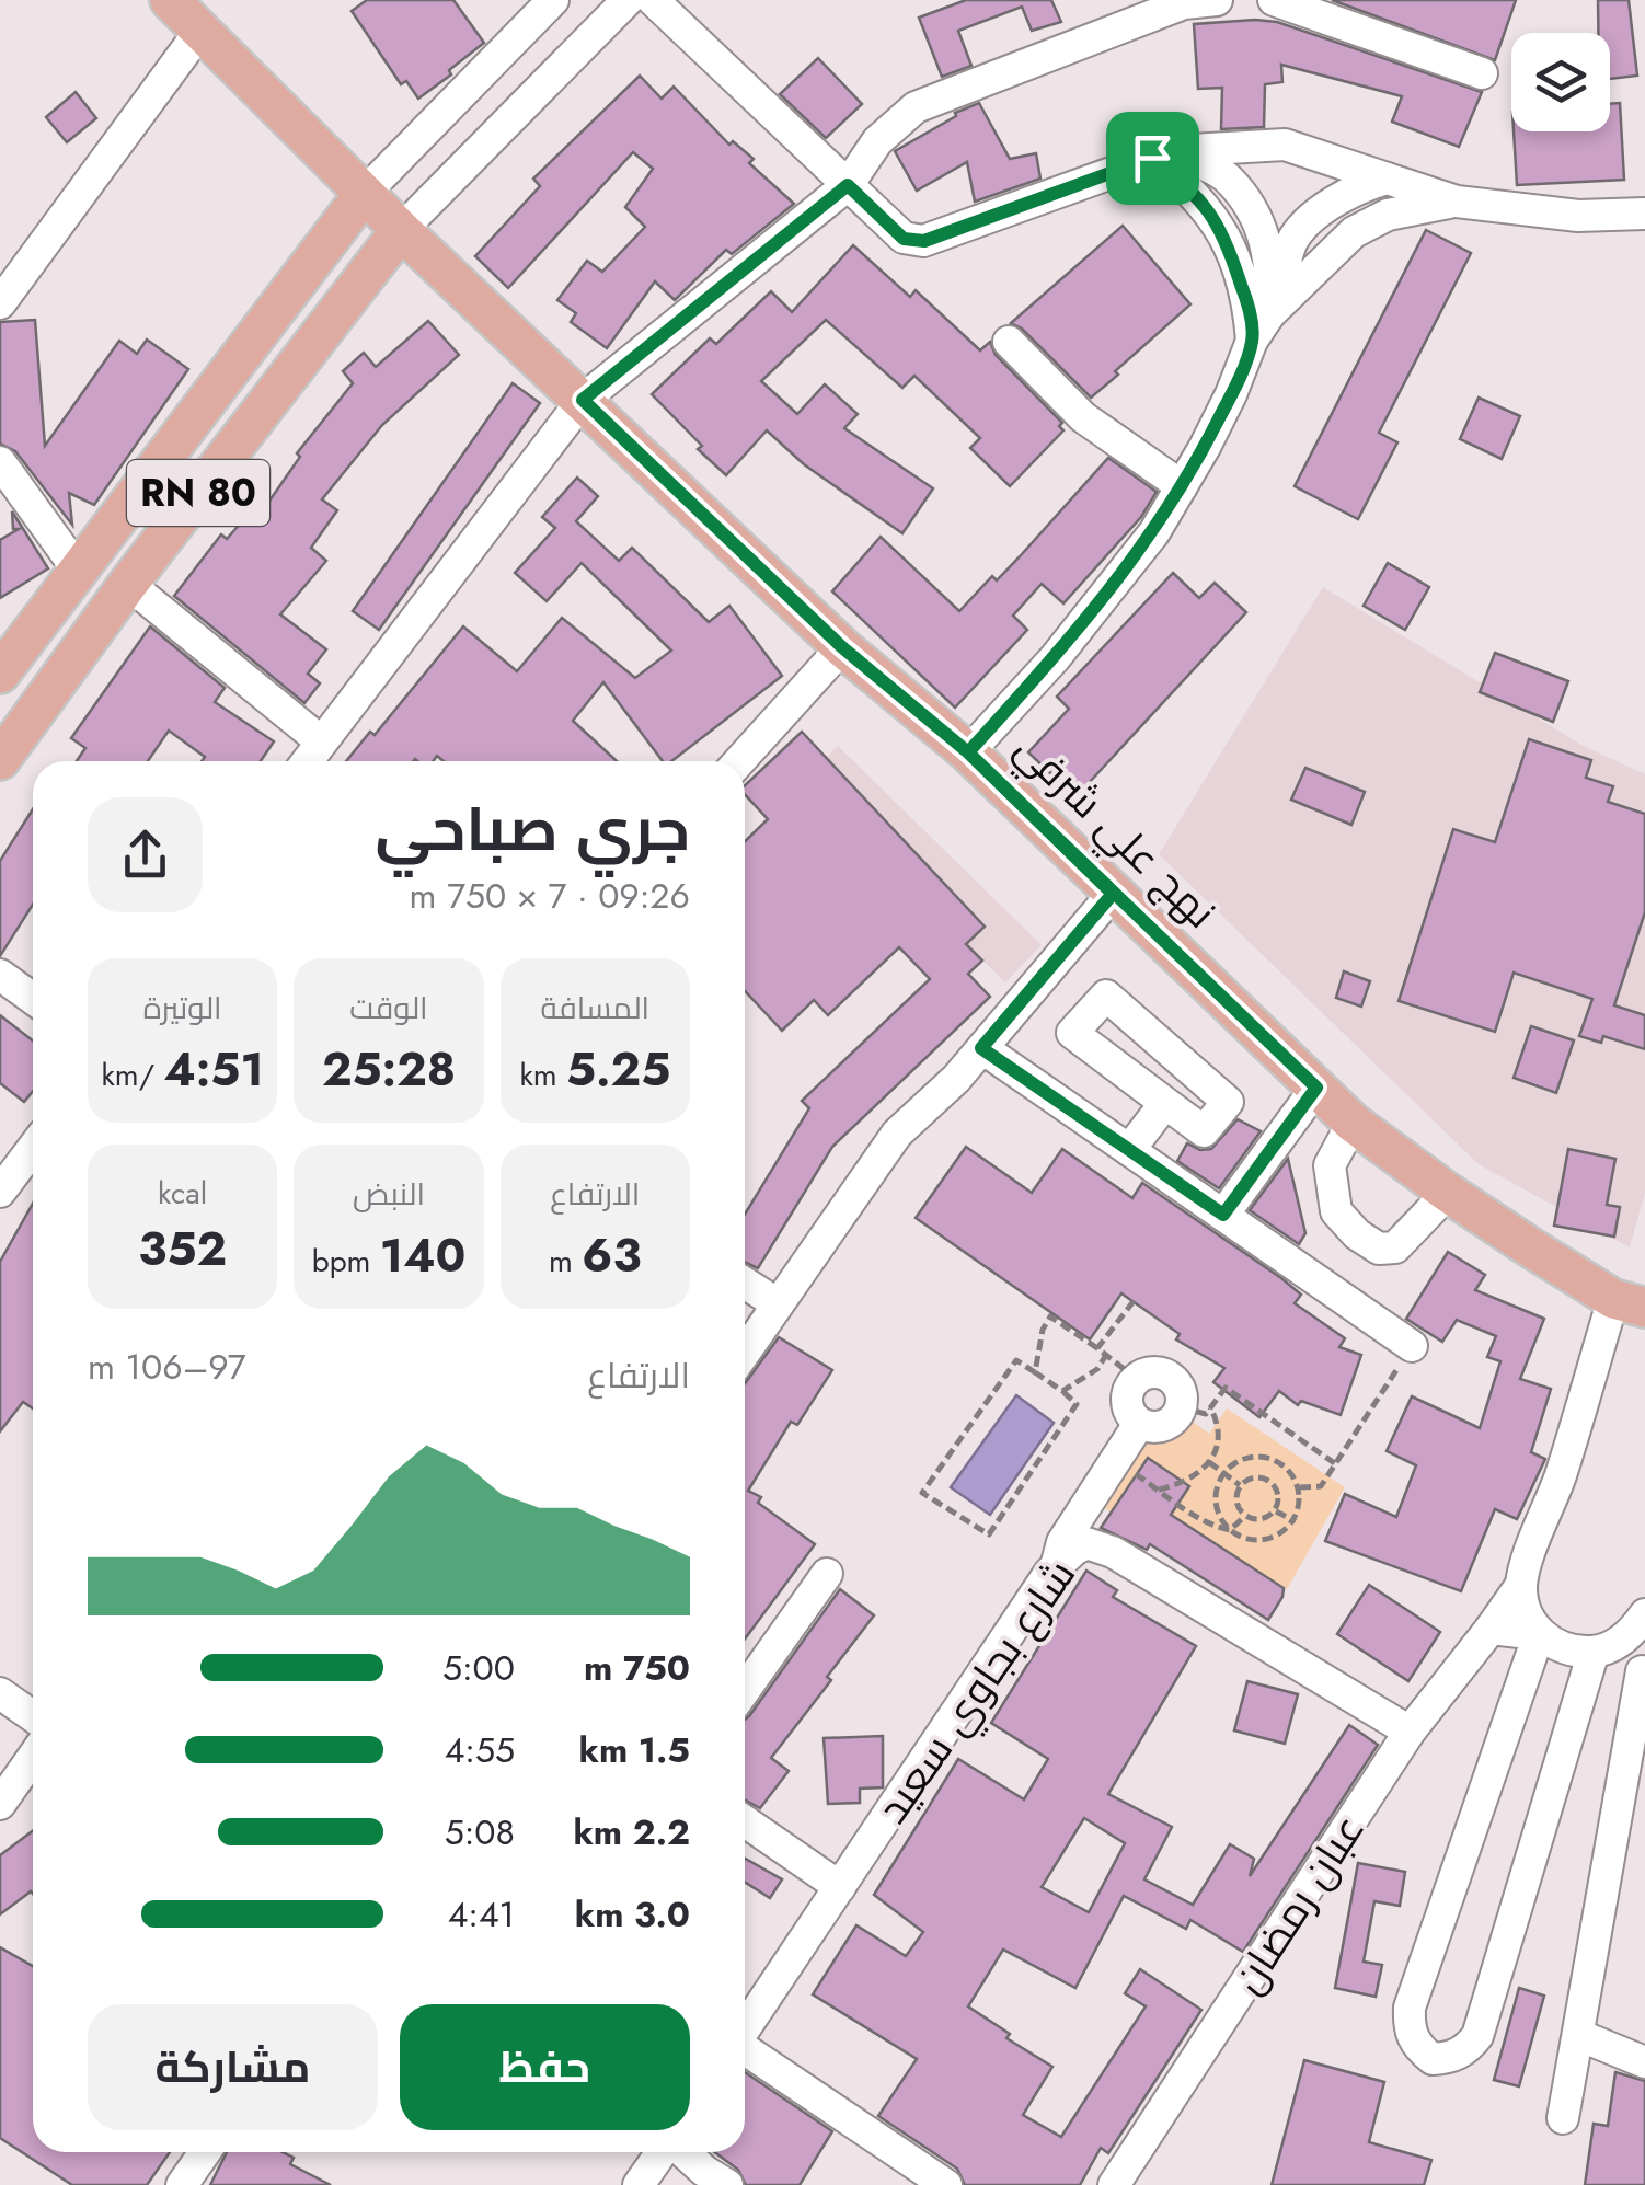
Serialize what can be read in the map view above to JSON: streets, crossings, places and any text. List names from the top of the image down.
{
  "streets": {
    "main road": ["RN 80", "نهج علي شرفي"],
    "street": ["شارع بجاوي سعيد", "عبان رمضان"]
  },
  "crossings": [
    ["RN 80", "نهج علي شرفي"],
    ["نهج علي شرفي", "عبان رمضان"],
    ["شارع بجاوي سعيد", "عبان رمضان"]
  ],
  "page": {
    "heading": ["جري صباحي", "09:26 · 7 × 750 m"],
    "stats": [
      ["المسافة", "5.25 km"],
      ["الوقت", "25:28"],
      ["الوتيرة", "4:51 /km"],
      ["الارتفاع", "63 m"],
      ["النبض", "140 bpm"],
      ["kcal", "352"]
    ],
    "chart": ["الارتفاع", "97–106 m"],
    "list": [
      {
        "name": "750 m",
        "note": "5:00"
      },
      {
        "name": "1.5 km",
        "note": "4:55"
      },
      {
        "name": "2.2 km",
        "note": "5:08"
      },
      {
        "name": "3.0 km",
        "note": "4:41"
      }
    ],
    "buttons": ["حفظ", "مشاركة"]
  }
}
